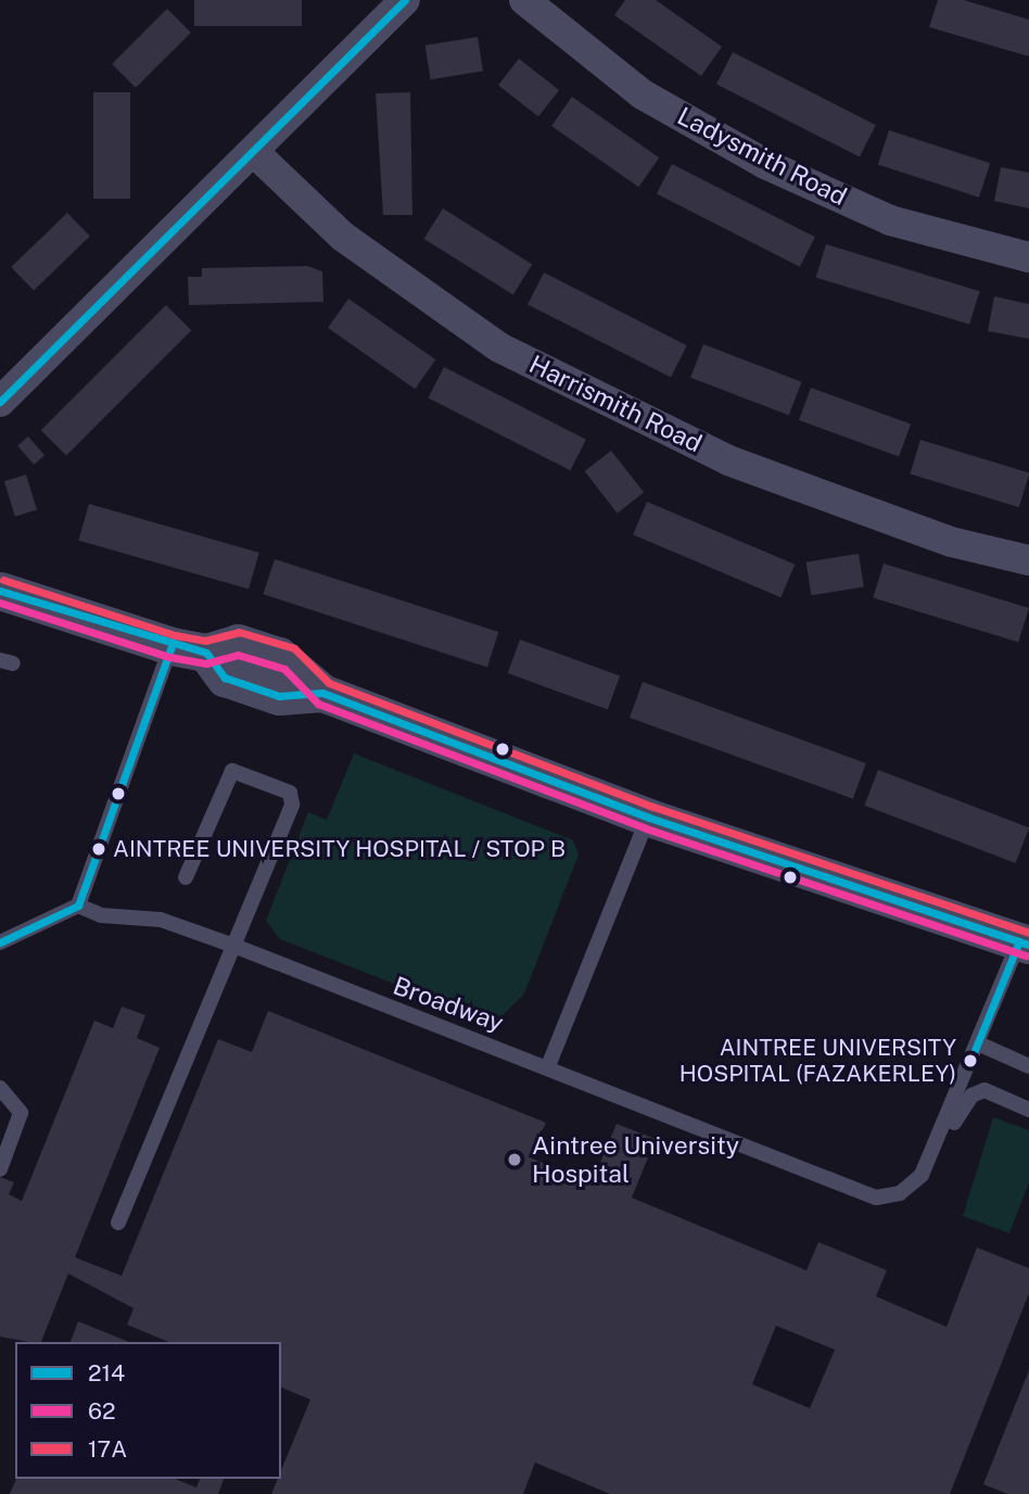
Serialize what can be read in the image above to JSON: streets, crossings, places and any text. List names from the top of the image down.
{
  "streets": {
    "street": ["Ladysmith Road", "Harrismith Road"],
    "lane": ["Broadway"]
  },
  "places": ["AINTREE UNIVERSITY HOSPITAL / STOP B", "AINTREE UNIVERSITY HOSPITAL (FAZAKERLEY)", "Aintree University Hospital"],
  "lines": ["transit line 214", "transit line 17A", "transit line 62"],
  "legend": ["214", "62", "17A"]
}
